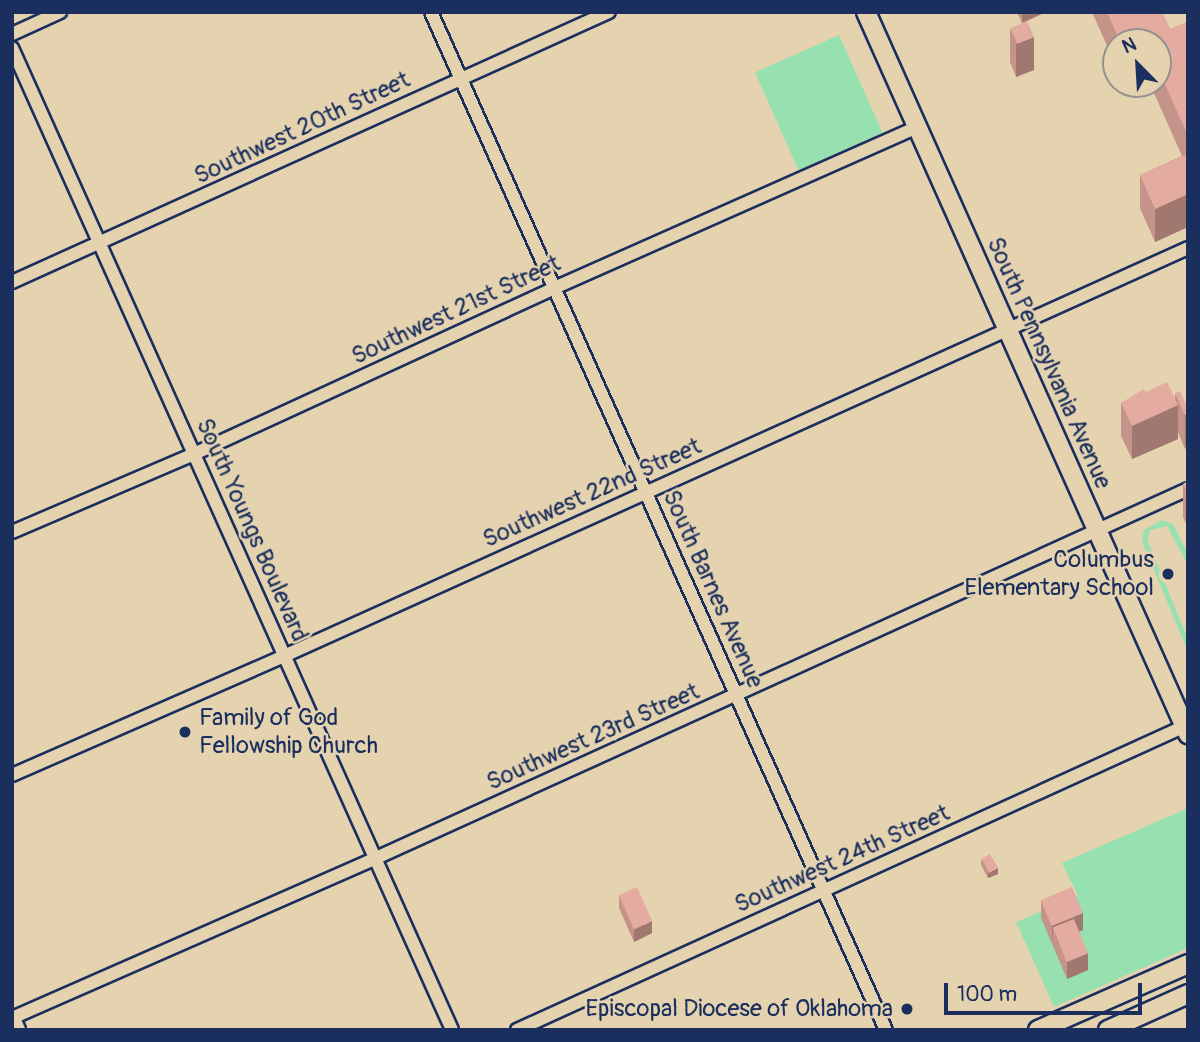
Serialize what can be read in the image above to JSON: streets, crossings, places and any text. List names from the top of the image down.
{
  "streets": {
    "main road": ["South Pennsylvania Avenue"],
    "street": [
      "Southwest 20th Street",
      "Southwest 21st Street",
      "Southwest 22nd Street",
      "South Youngs Boulevard",
      "South Barnes Avenue",
      "Southwest 23rd Street",
      "Southwest 24th Street"
    ]
  },
  "crossings": [
    ["Southwest 20th Street", "South Youngs Boulevard"],
    ["Southwest 20th Street", "South Barnes Avenue"],
    ["Southwest 21st Street", "South Pennsylvania Avenue"],
    ["Southwest 21st Street", "South Youngs Boulevard"],
    ["Southwest 21st Street", "South Barnes Avenue"],
    ["South Pennsylvania Avenue", "Southwest 22nd Street"],
    ["South Pennsylvania Avenue", "Southwest 23rd Street"],
    ["South Pennsylvania Avenue", "Southwest 24th Street"],
    ["Southwest 22nd Street", "South Youngs Boulevard"],
    ["Southwest 22nd Street", "South Barnes Avenue"],
    ["South Youngs Boulevard", "Southwest 23rd Street"],
    ["South Barnes Avenue", "Southwest 23rd Street"],
    ["South Barnes Avenue", "Southwest 24th Street"]
  ],
  "places": ["Columbus Elementary School", "Family of God Fellowship Church", "Episcopal Diocese of Oklahoma"],
  "scale_bar": "100 m",
  "north": "top left"
}
